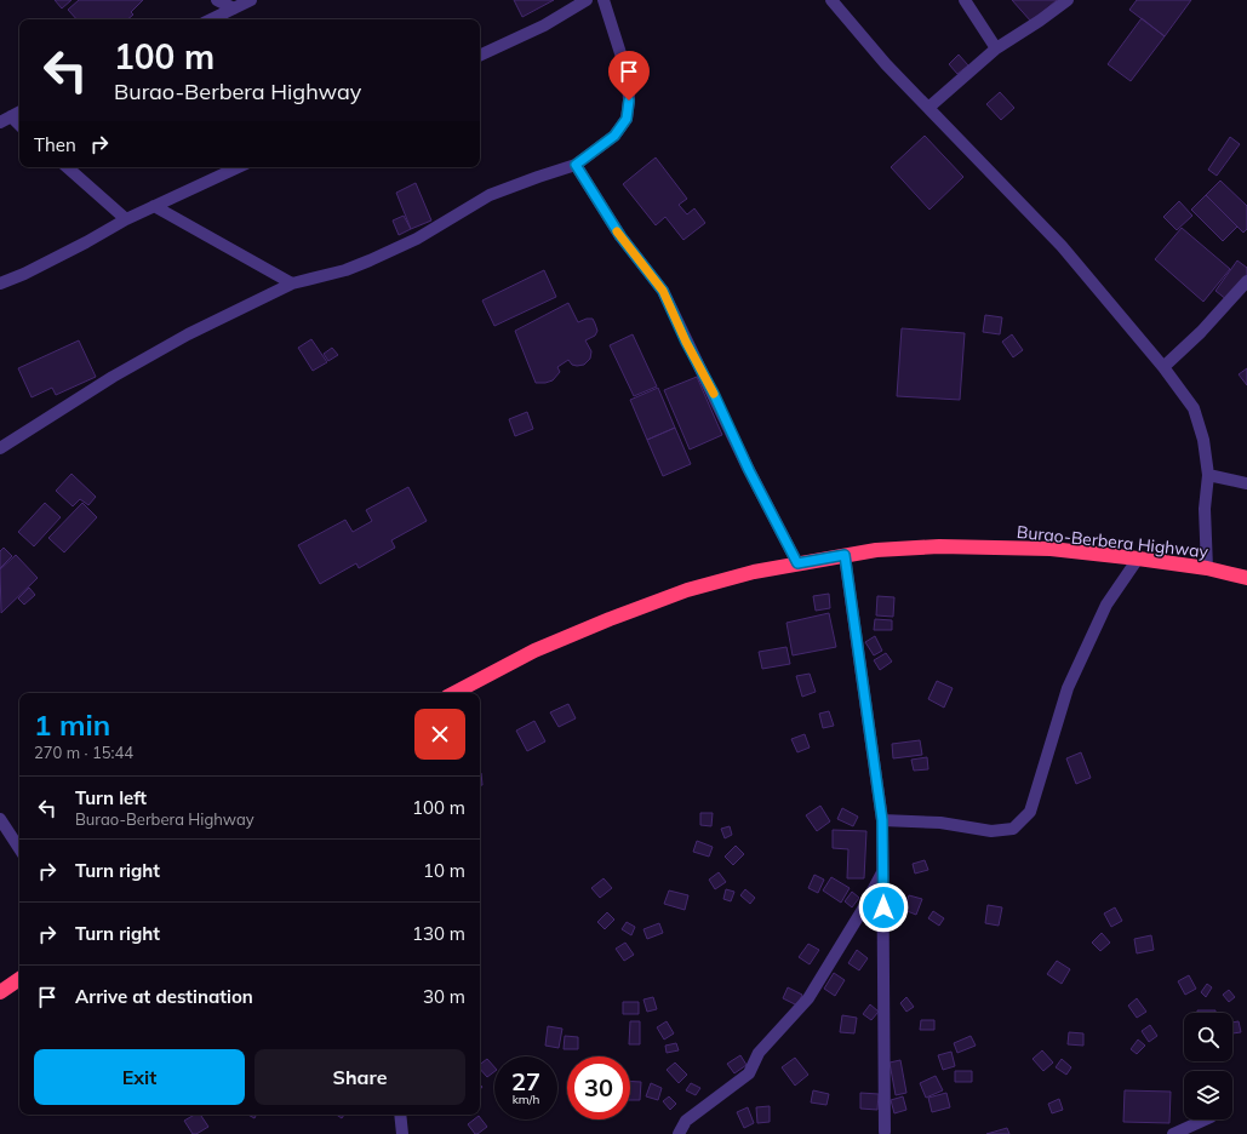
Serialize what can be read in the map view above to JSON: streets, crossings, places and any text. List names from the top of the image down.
{
  "streets": {
    "highway": ["Burao-Berbera Highway"]
  },
  "page": {
    "turn": ["100 m", "Burao-Berbera Highway"],
    "then": "Then",
    "heading": ["1 min", "270 m · 15:44"],
    "list": [
      {
        "name": "Turn left",
        "note": "Burao-Berbera Highway",
        "value": "100 m"
      },
      {
        "name": "Turn right",
        "value": "10 m"
      },
      {
        "name": "Turn right",
        "value": "130 m"
      },
      {
        "name": "Arrive at destination",
        "value": "30 m"
      }
    ],
    "buttons": ["Exit", "Share"],
    "speed": "27 km/h",
    "limit": "30"
  }
}
